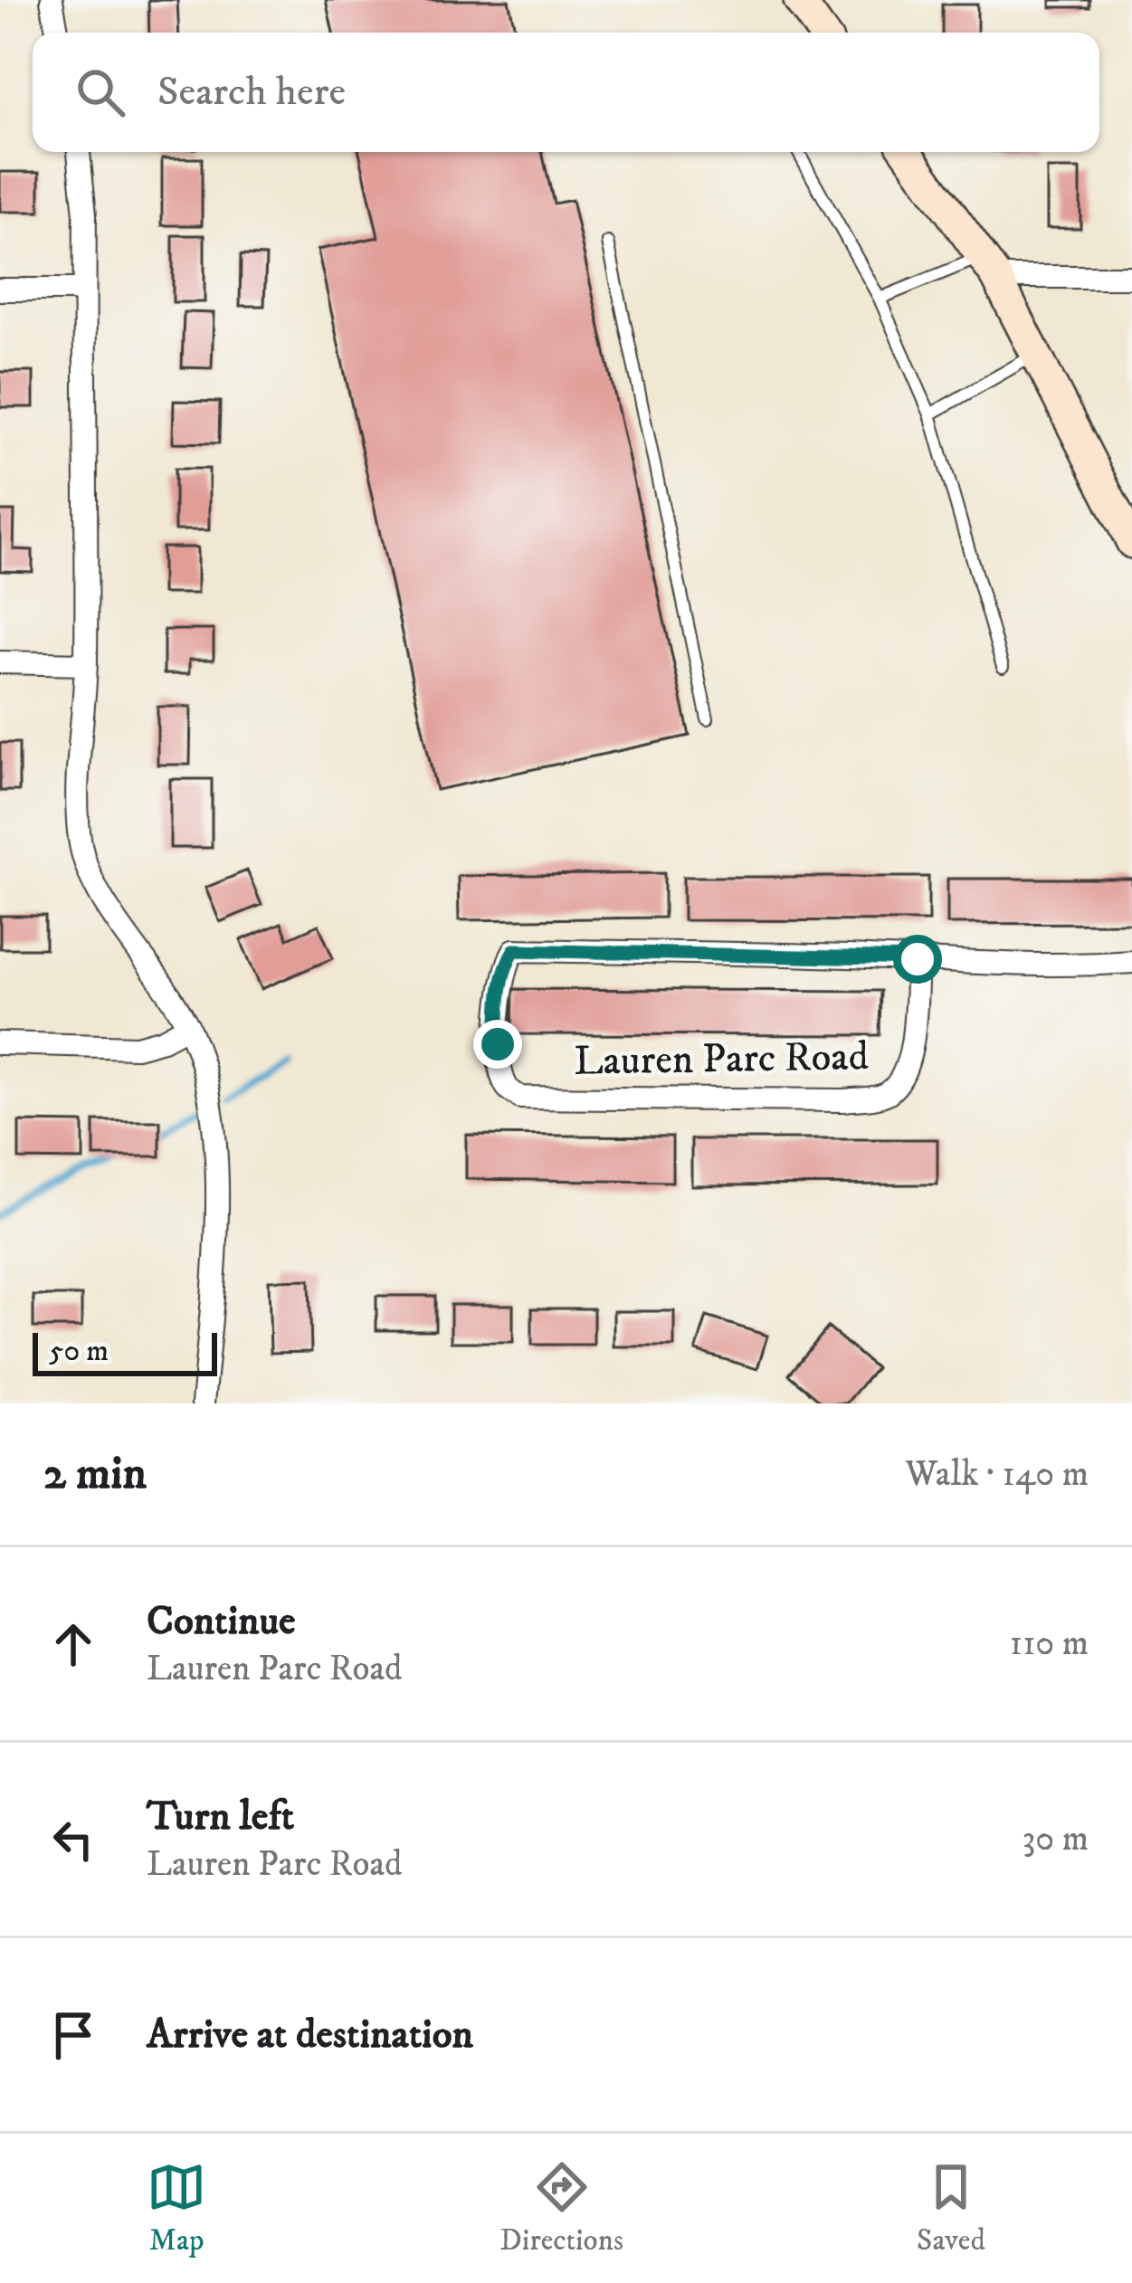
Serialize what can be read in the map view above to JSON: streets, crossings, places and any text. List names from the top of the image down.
{
  "streets": {
    "street": ["Lauren Parc Road"]
  },
  "scale_bar": "50 m",
  "page": {
    "search": "Search here",
    "scale": "50 m",
    "heading": ["2 min", "Walk · 140 m"],
    "list": [
      ["Continue", "Lauren Parc Road", "110 m"],
      ["Turn left", "Lauren Parc Road", "30 m"],
      "Arrive at destination"
    ],
    "nav": ["Map", "Directions", "Saved"]
  }
}
